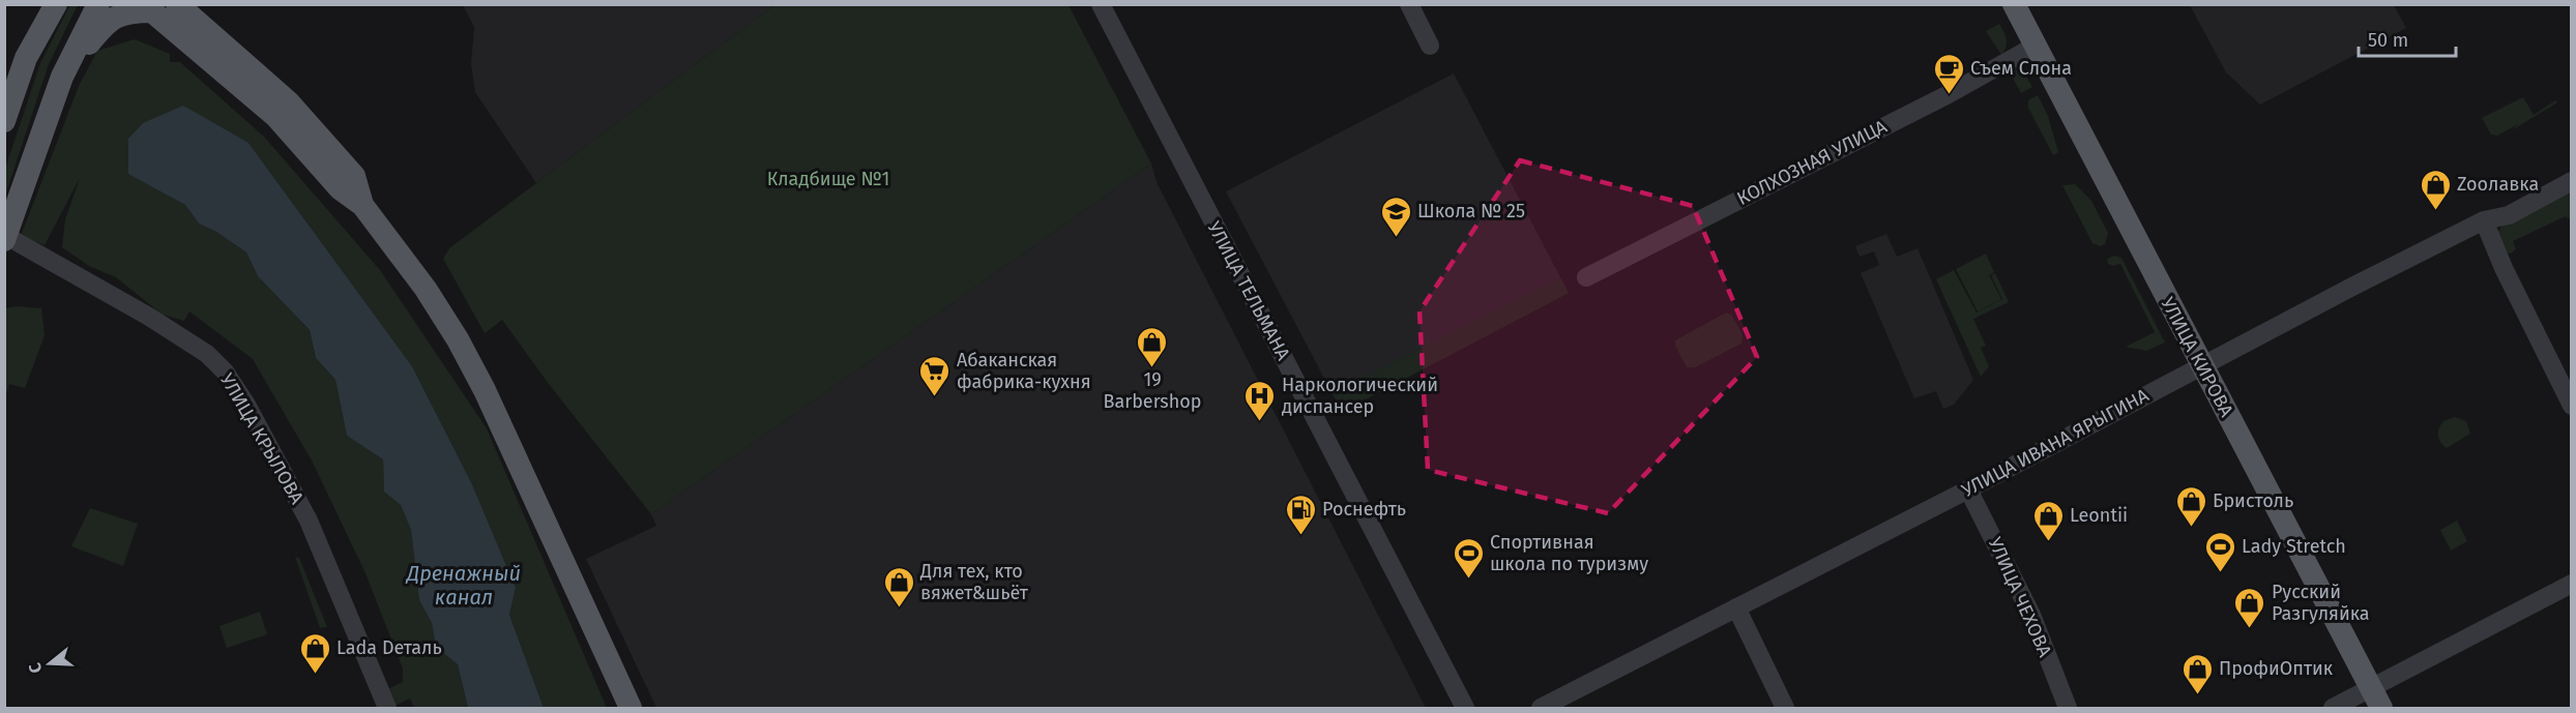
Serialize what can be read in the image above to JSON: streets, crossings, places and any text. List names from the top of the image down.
{
  "streets": {
    "main road": ["УЛИЦА КИРОВА"],
    "street": [
      "КОЛХОЗНАЯ УЛИЦА",
      "УЛИЦА ТЕЛЬМАНА",
      "УЛИЦА КРЫЛОВА",
      "УЛИЦА ИВАНА ЯРЫГИНА",
      "УЛИЦА ЧЕХОВА"
    ]
  },
  "crossings": [
    ["КОЛХОЗНАЯ УЛИЦА", "УЛИЦА КИРОВА"],
    ["УЛИЦА КИРОВА", "УЛИЦА ИВАНА ЯРЫГИНА"],
    ["УЛИЦА ИВАНА ЯРЫГИНА", "УЛИЦА ЧЕХОВА"]
  ],
  "water": ["Дренажный канал"],
  "parks": ["Кладбище №1"],
  "places": {
    "cafe": ["Съем Слона"],
    "shop": [
      "Zooлавка",
      "19 Barbershop",
      "Бристоль",
      "Leontii",
      "Для тех, кто вяжет&шьёт",
      "Русский Разгуляйка",
      "Lada Dеталь",
      "ПрофиОптик"
    ],
    "school or university": ["Школа № 25"],
    "supermarket": ["Абаканская фабрика-кухня"],
    "hospital": ["Наркологический диспансер"],
    "fuel station": ["Роснефть"],
    "sports": ["Lady Stretch", "Спортивная школа по туризму"]
  },
  "scale_bar": "50 m",
  "north": "left"
}
